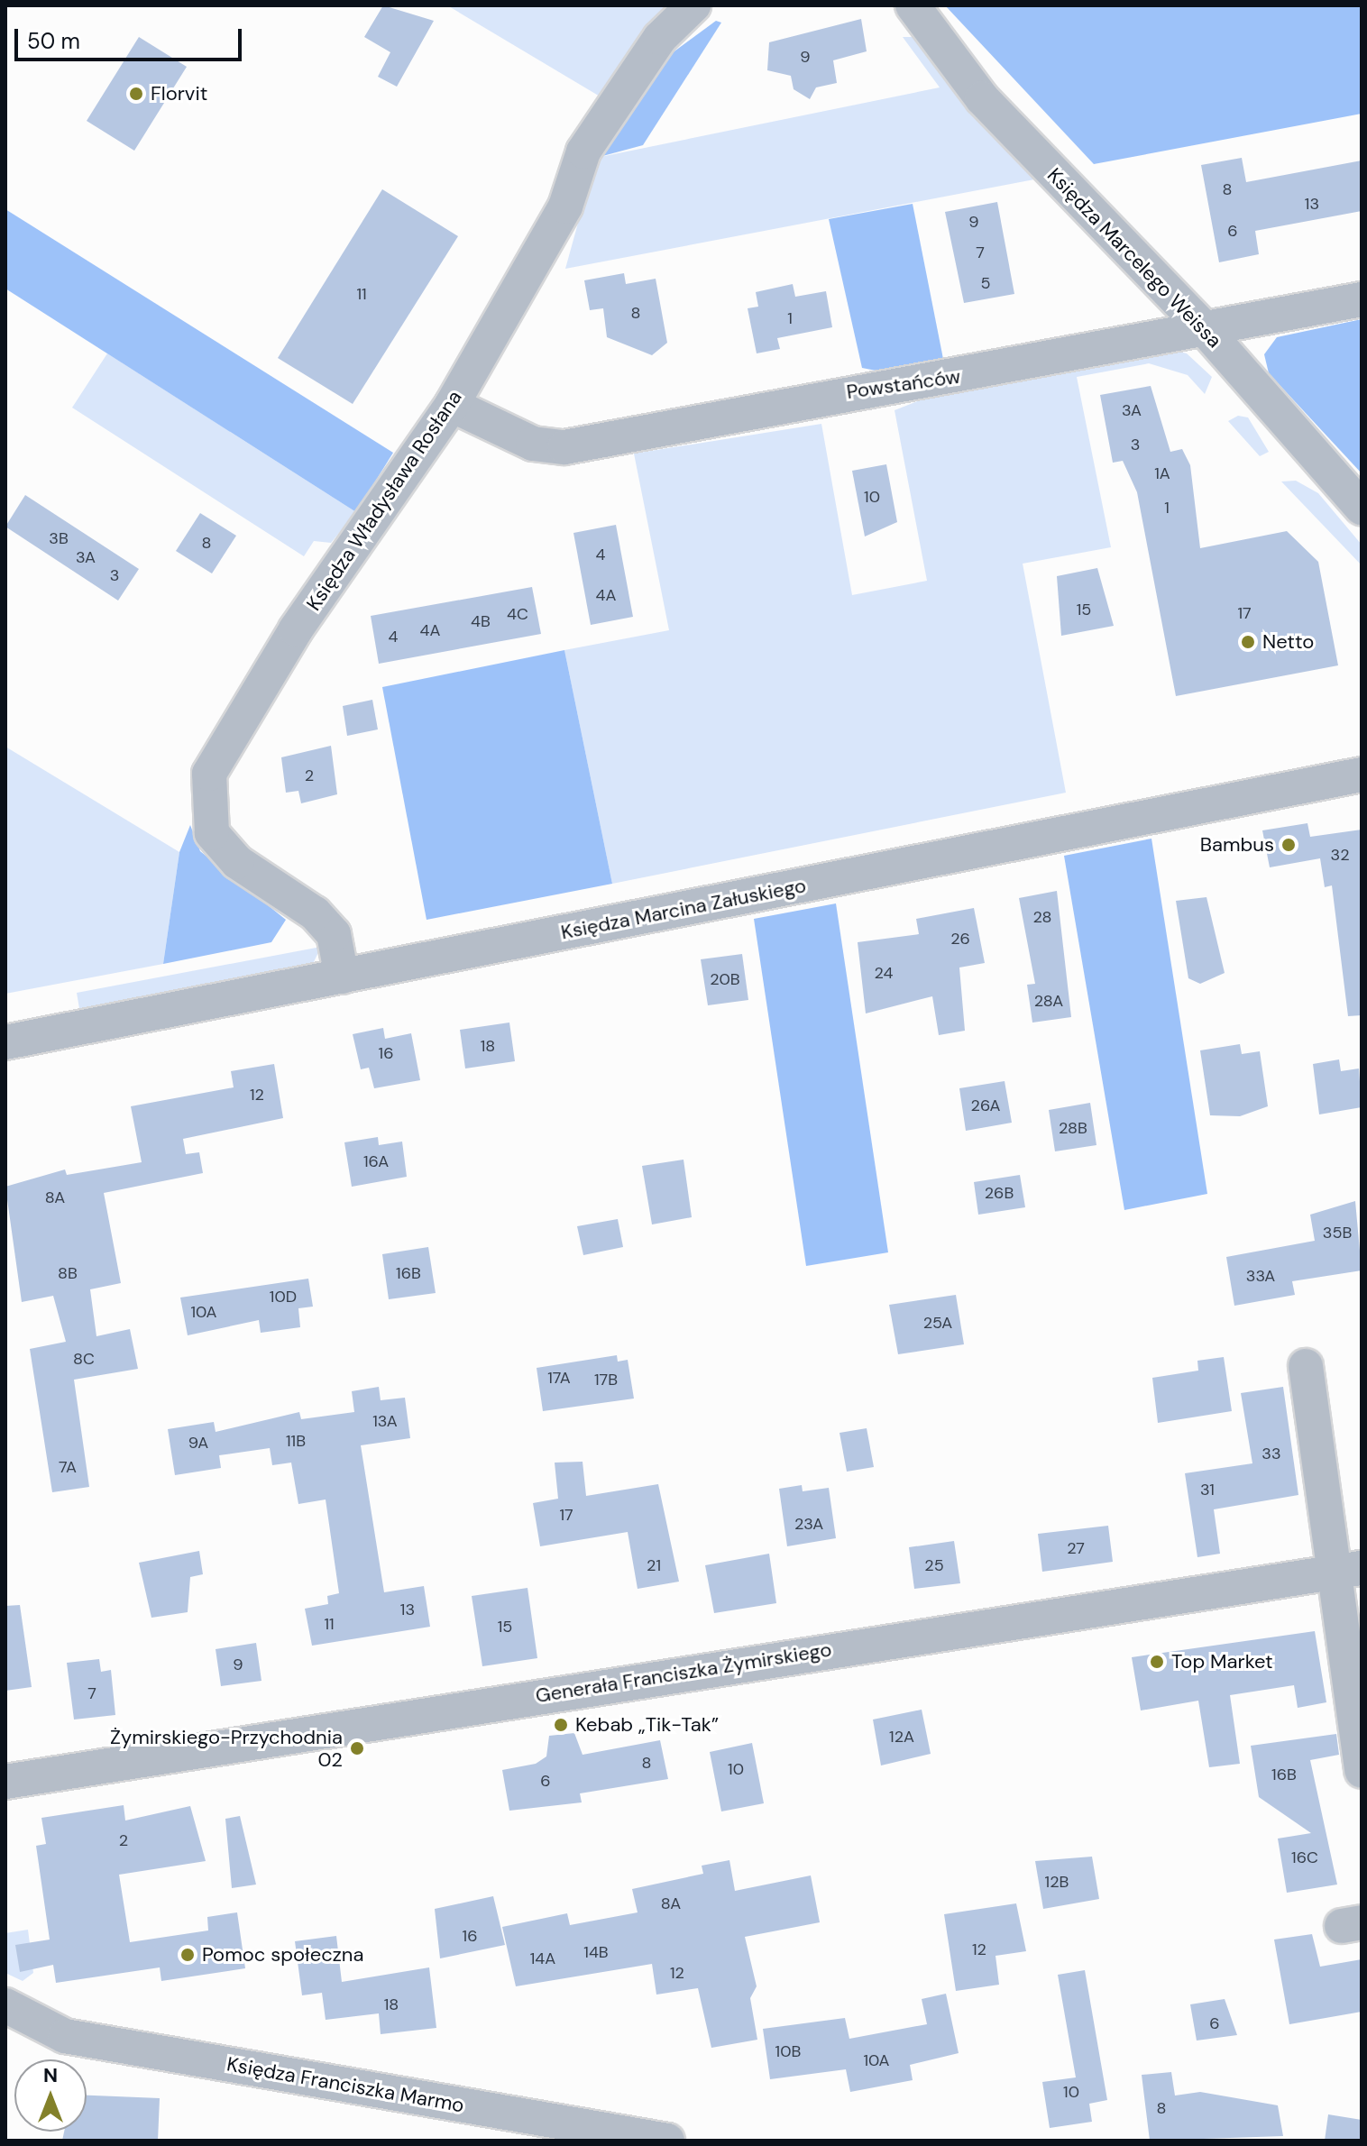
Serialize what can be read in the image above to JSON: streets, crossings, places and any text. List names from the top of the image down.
{
  "streets": {
    "street": [
      "Księdza Marcelego Weissa",
      "Powstańców",
      "Księdza Władysława Rosłana",
      "Księdza Marcina Załuskiego",
      "Generała Franciszka Żymirskiego",
      "Księdza Franciszka Marmo"
    ]
  },
  "crossings": [
    ["Księdza Marcelego Weissa", "Powstańców"],
    ["Powstańców", "Księdza Władysława Rosłana"],
    ["Księdza Władysława Rosłana", "Księdza Marcina Załuskiego"]
  ],
  "places": [
    "Florvit",
    "Netto",
    "Bambus",
    "Top Market",
    "Kebab „Tik-Tak”",
    "Żymirskiego-Przychodnia 02",
    "Pomoc społeczna"
  ],
  "house_numbers": [
    "9",
    "8",
    "13",
    "9",
    "6",
    "7",
    "5",
    "11",
    "8",
    "1",
    "3A",
    "3",
    "1A",
    "10",
    "1",
    "3B",
    "8",
    "4",
    "3A",
    "3",
    "4A",
    "15",
    "17",
    "4C",
    "4B",
    "4A",
    "4",
    "2",
    "32",
    "28",
    "26",
    "24",
    "20B",
    "28A",
    "18",
    "16",
    "12",
    "26A",
    "28B",
    "16A",
    "26B",
    "8A",
    "35B",
    "8B",
    "16B",
    "33A",
    "10D",
    "10A",
    "25A",
    "8C",
    "17A",
    "17B",
    "13A",
    "11B",
    "9A",
    "33",
    "7A",
    "31",
    "17",
    "23A",
    "27",
    "21",
    "25",
    "13",
    "11",
    "15",
    "9",
    "7",
    "12A",
    "8",
    "10",
    "16B",
    "6",
    "2",
    "16C",
    "12B",
    "8A",
    "16",
    "12",
    "14B",
    "14A",
    "12",
    "18",
    "6",
    "10B",
    "10A",
    "10",
    "8"
  ],
  "scale_bar": "50 m",
  "north": "top"
}
